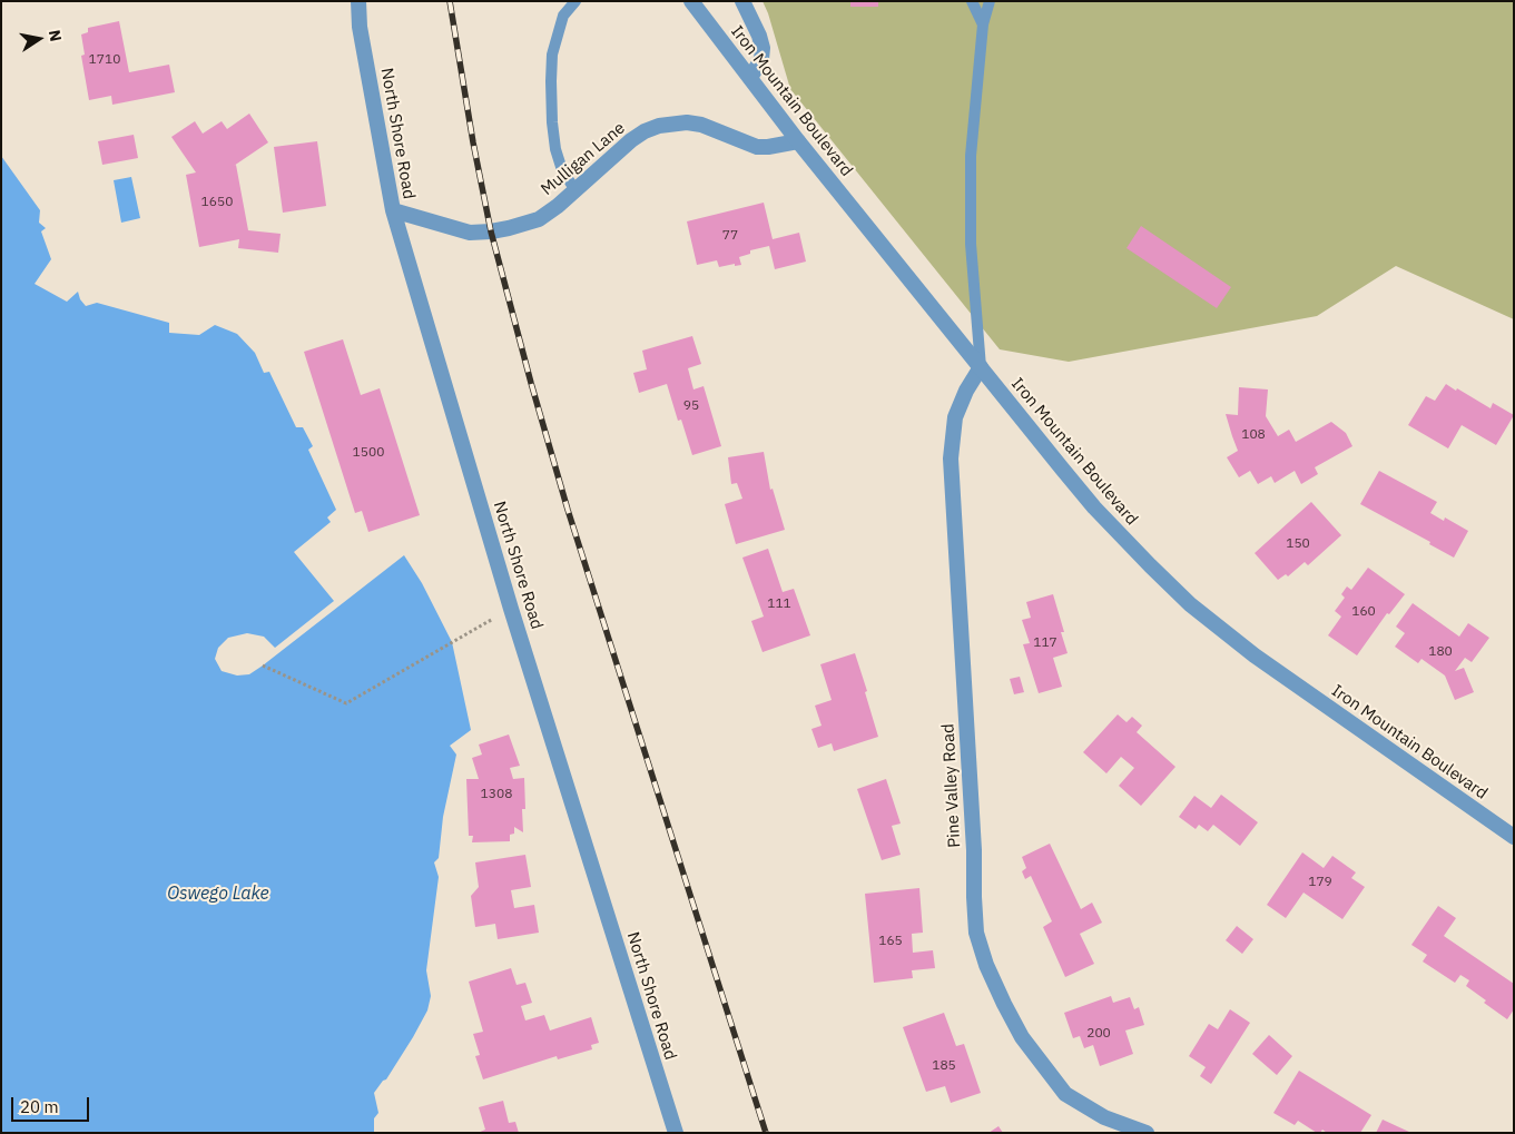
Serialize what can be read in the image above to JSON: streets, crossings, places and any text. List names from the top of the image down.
{
  "streets": {
    "street": [
      "Iron Mountain Boulevard",
      "North Shore Road",
      "Mulligan Lane",
      "Pine Valley Road"
    ]
  },
  "crossings": [
    ["Iron Mountain Boulevard", "Mulligan Lane"],
    ["Iron Mountain Boulevard", "Pine Valley Road"],
    ["North Shore Road", "Mulligan Lane"]
  ],
  "water": ["Oswego Lake"],
  "house_numbers": [
    "1710",
    "1650",
    "77",
    "95",
    "108",
    "1500",
    "150",
    "111",
    "160",
    "117",
    "180",
    "1308",
    "179",
    "165",
    "200",
    "185"
  ],
  "scale_bar": "20 m",
  "north": "right"
}
